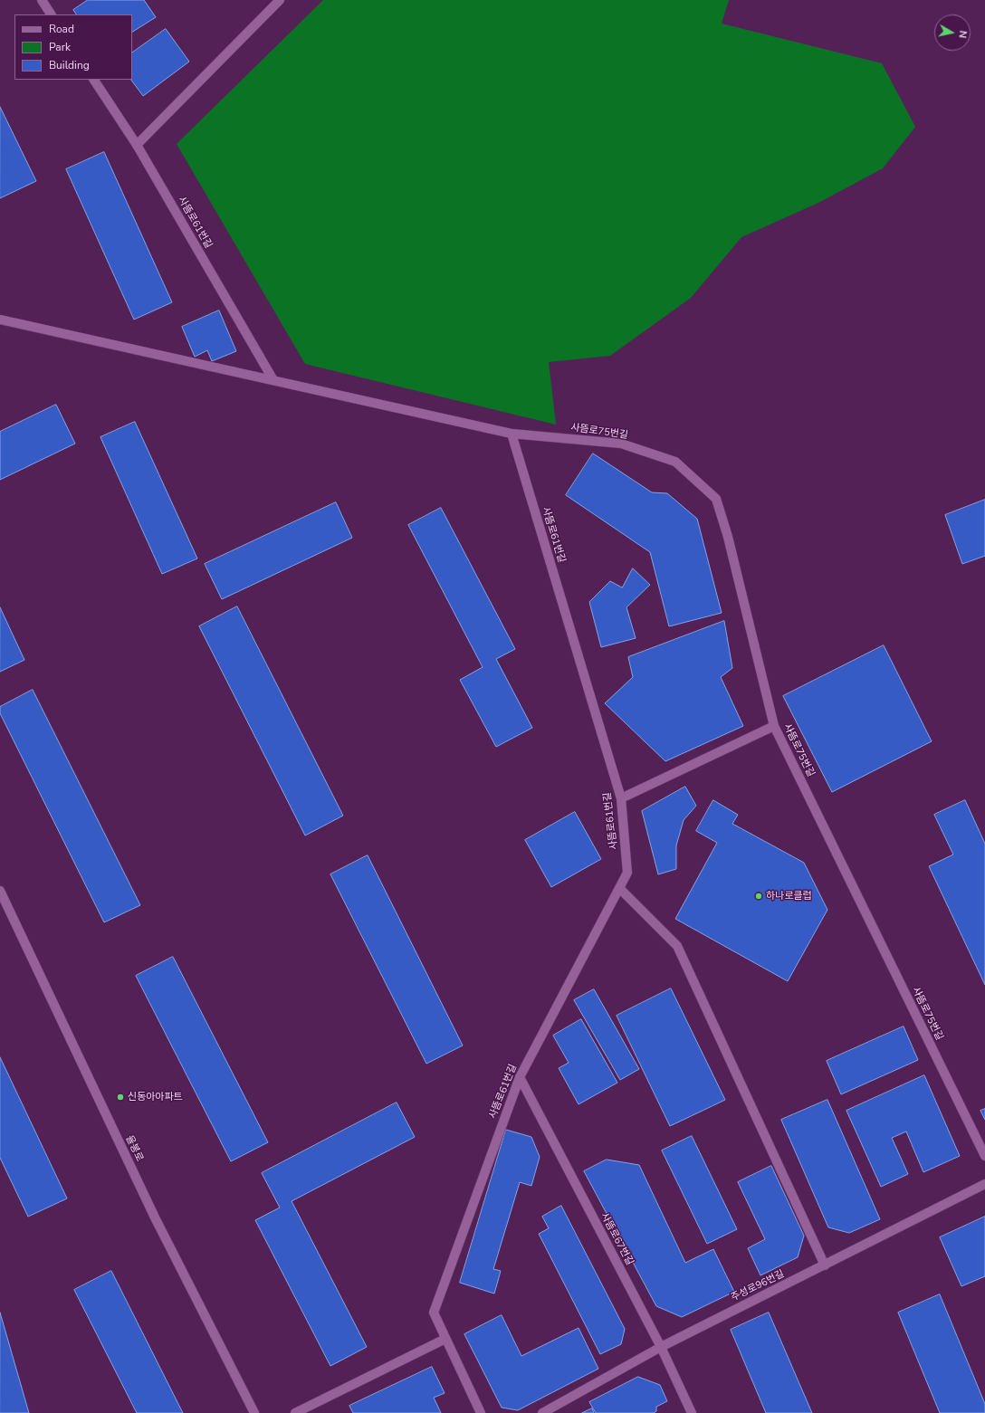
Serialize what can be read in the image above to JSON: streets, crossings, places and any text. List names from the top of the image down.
{
  "streets": {
    "street": [
      "사뜸로61번길",
      "사뜸로75번길",
      "율봉로",
      "사뜸로67번길",
      "주성로96번길"
    ]
  },
  "crossings": [
    ["사뜸로61번길", "사뜸로75번길"],
    ["사뜸로61번길", "사뜸로67번길"],
    ["사뜸로67번길", "주성로96번길"]
  ],
  "places": ["하나로클럽", "신동아아파트"],
  "legend": ["Road", "Park", "Building"],
  "north": "right"
}
